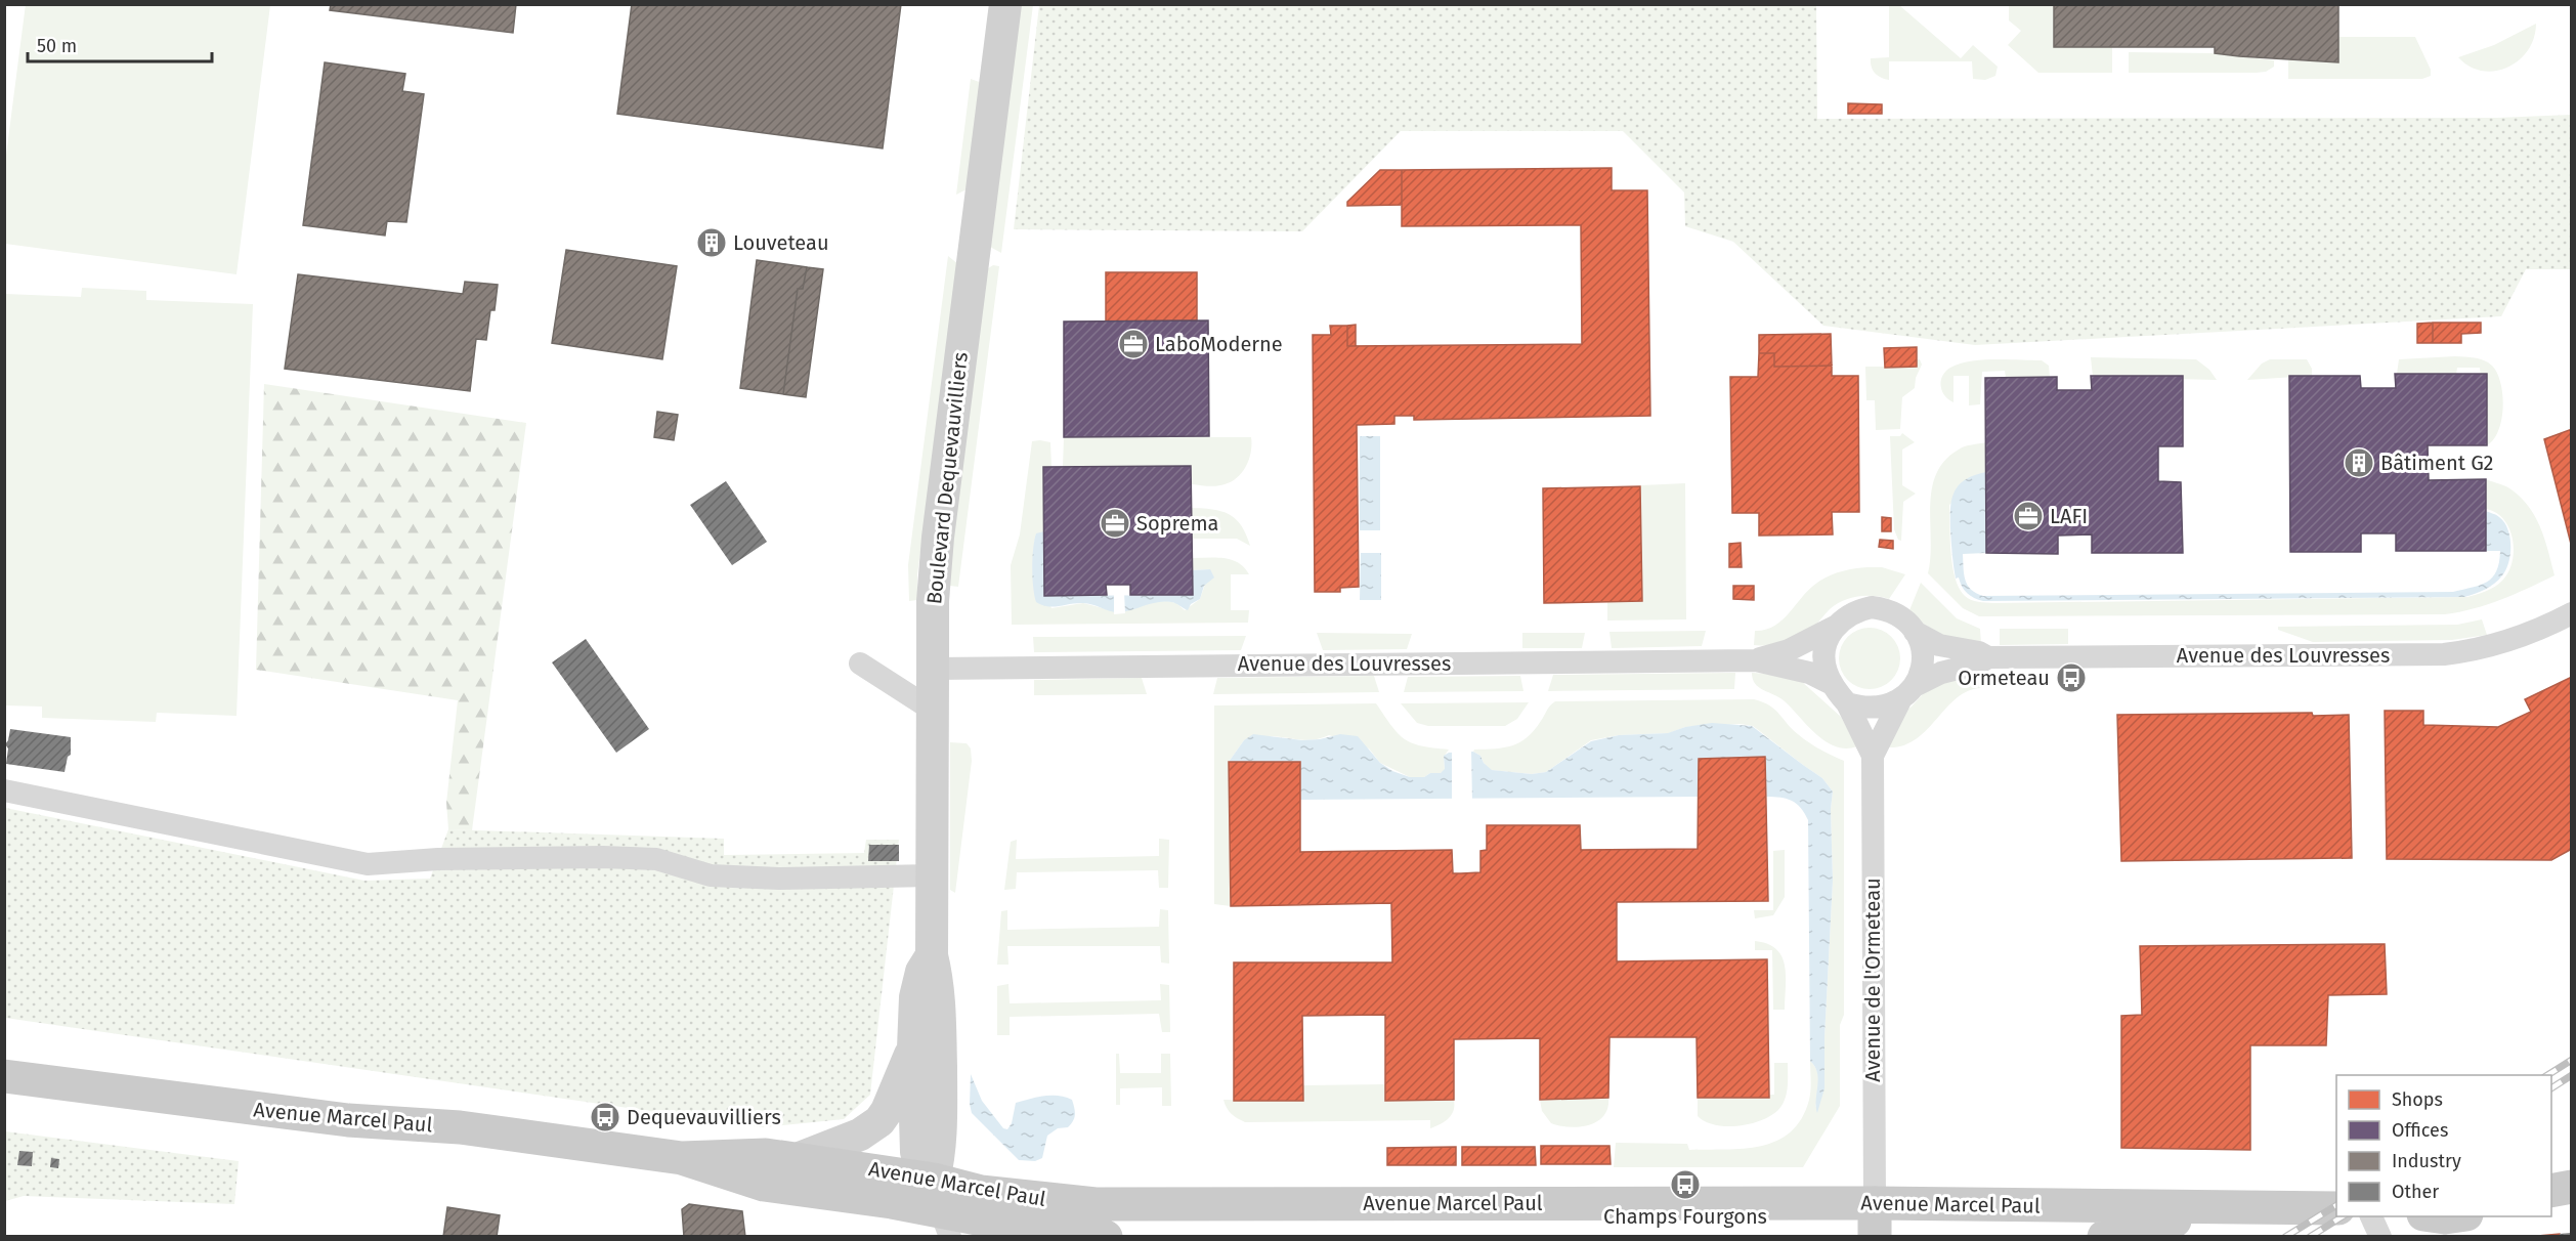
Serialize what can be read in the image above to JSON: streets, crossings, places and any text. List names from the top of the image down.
{
  "streets": {
    "main road": ["Boulevard Dequevauvilliers", "Avenue Marcel Paul"],
    "street": ["Avenue des Louvresses", "Avenue de l'Ormeteau"]
  },
  "crossings": [
    ["Boulevard Dequevauvilliers", "Avenue des Louvresses"],
    ["Boulevard Dequevauvilliers", "Avenue Marcel Paul"],
    ["Avenue des Louvresses", "Avenue de l'Ormeteau"],
    ["Avenue de l'Ormeteau", "Avenue Marcel Paul"]
  ],
  "places": {
    "building": ["Louveteau", "Bâtiment G2"],
    "office": ["LaboModerne", "LAFI", "Soprema"],
    "bus stop": ["Ormeteau", "Dequevauvilliers", "Champs Fourgons"]
  },
  "legend": [
    "Shops",
    "Offices",
    "Industry",
    "Other"
  ],
  "scale_bar": "50 m"
}
